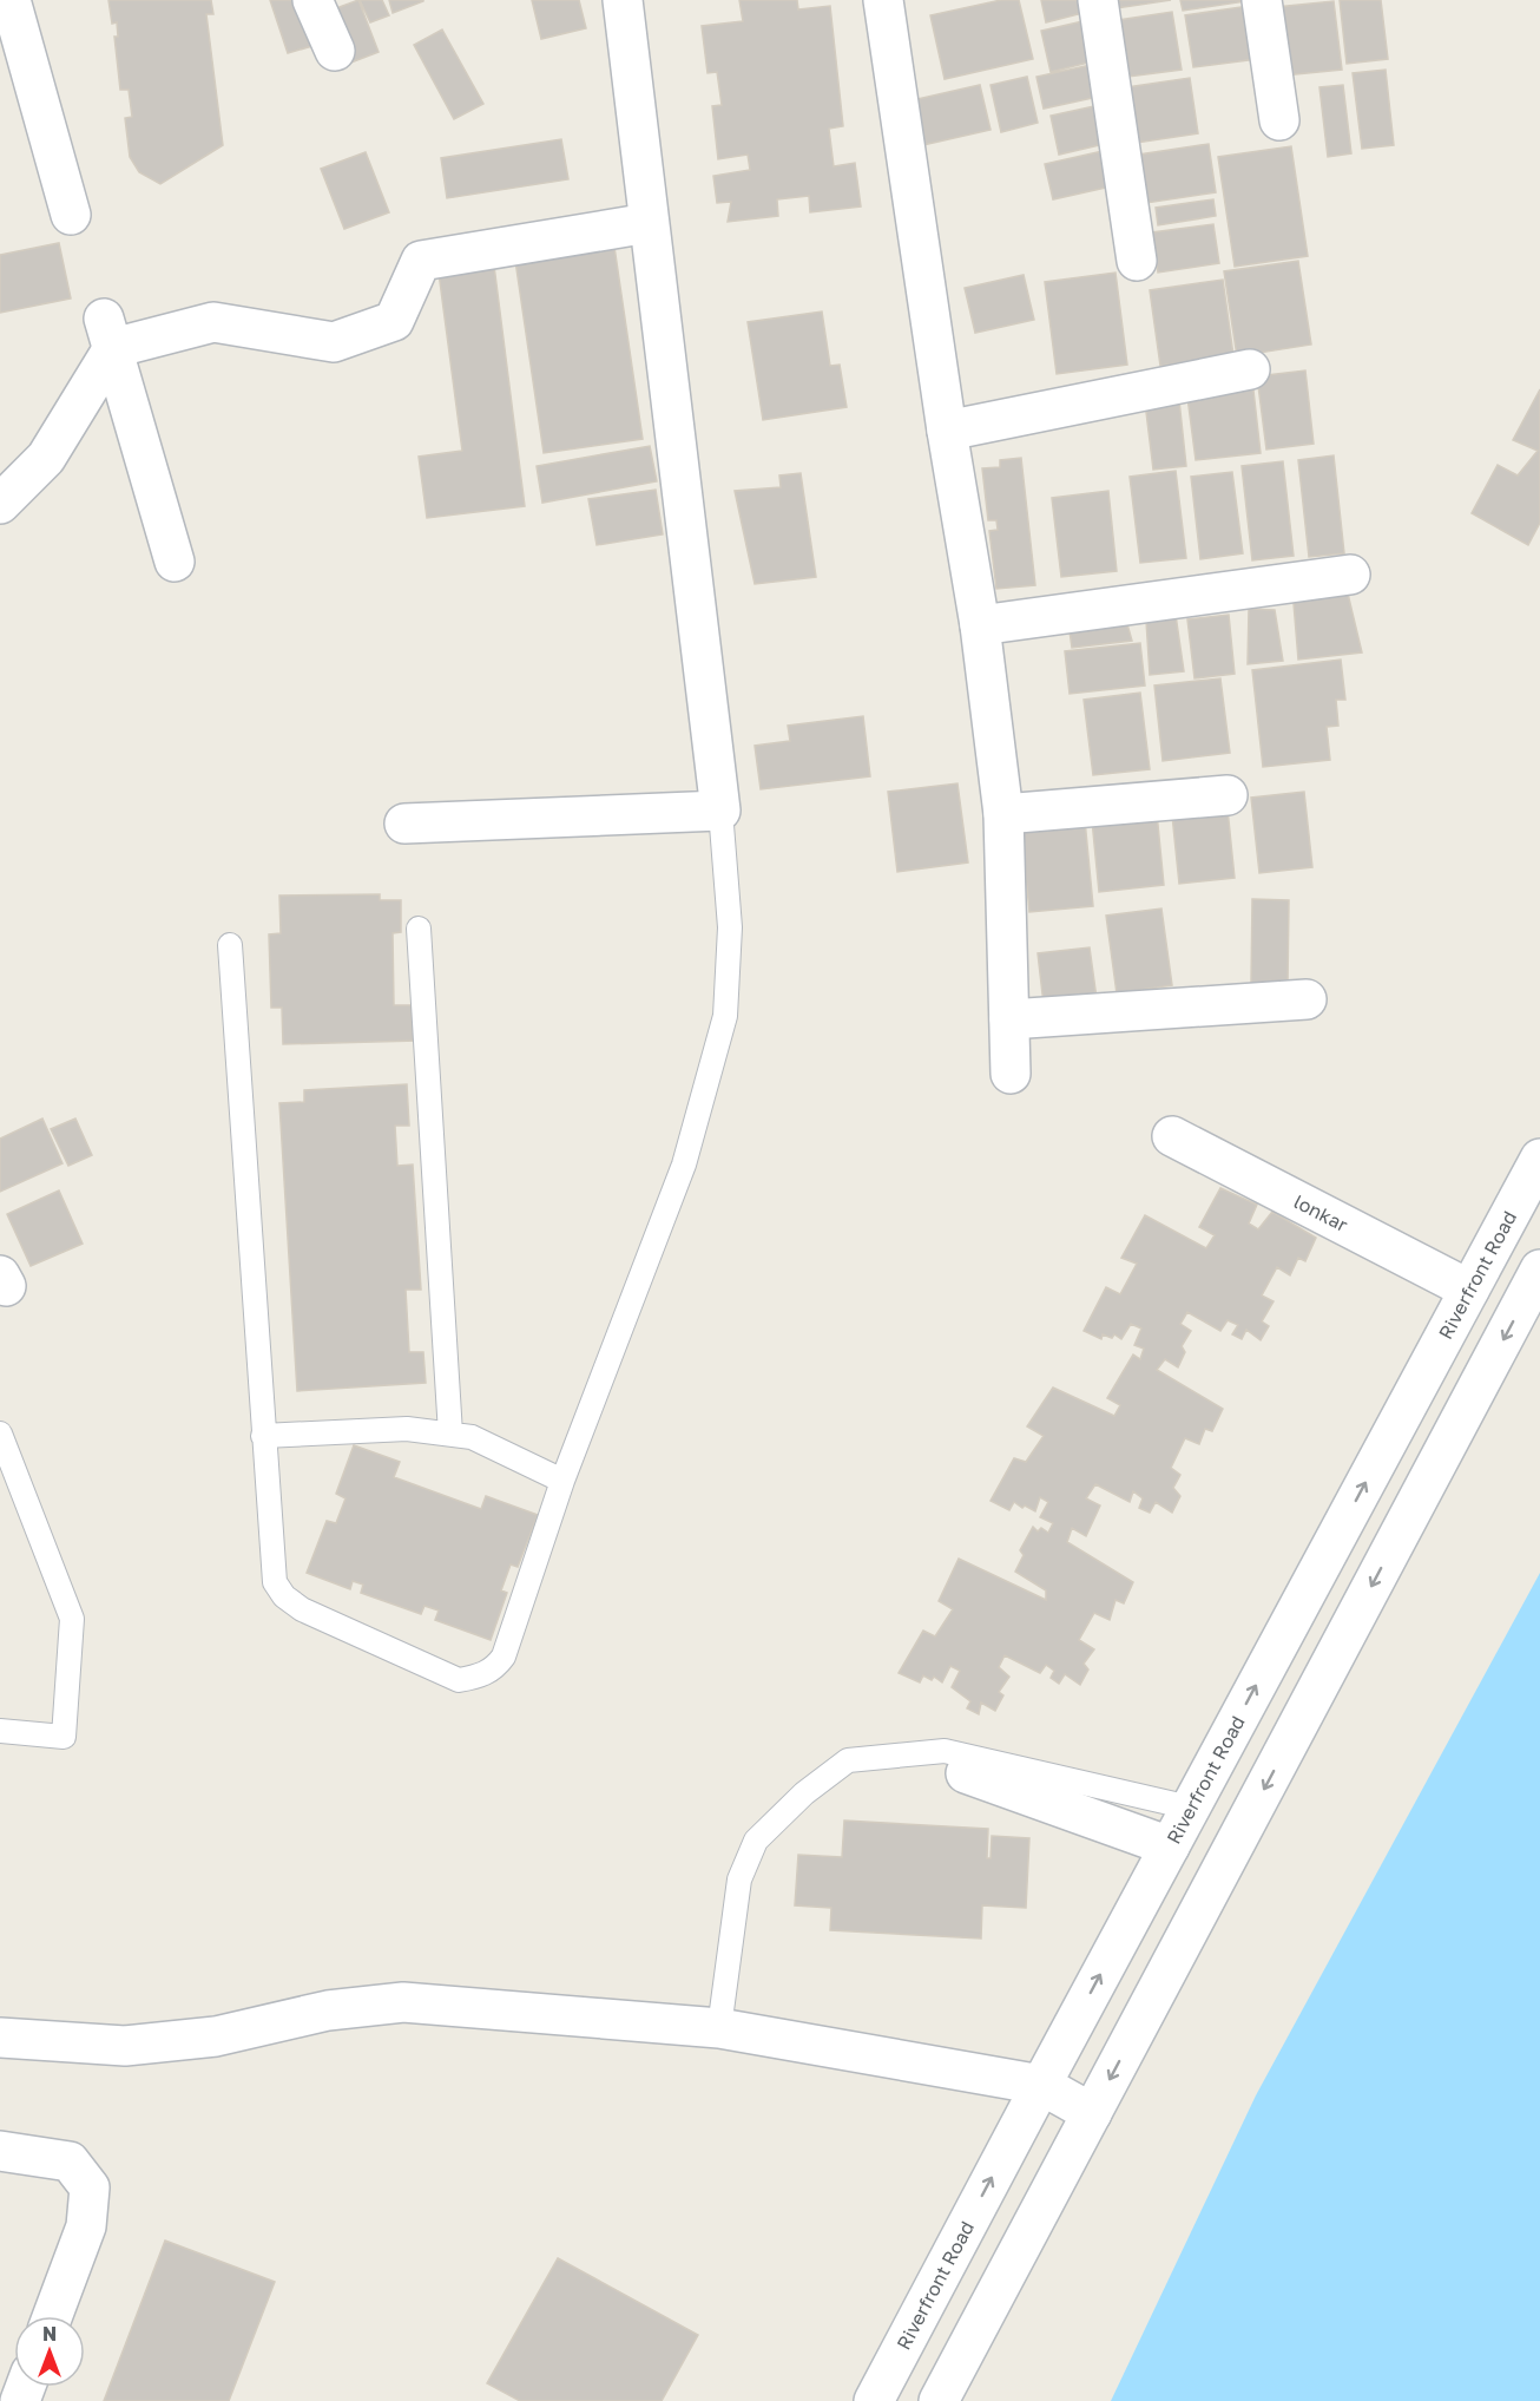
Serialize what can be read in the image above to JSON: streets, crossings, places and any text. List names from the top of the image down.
{
  "streets": {
    "street": ["lonkar", "Riverfront Road"]
  },
  "crossings": [
    ["lonkar", "Riverfront Road"]
  ],
  "north": "top"
}
